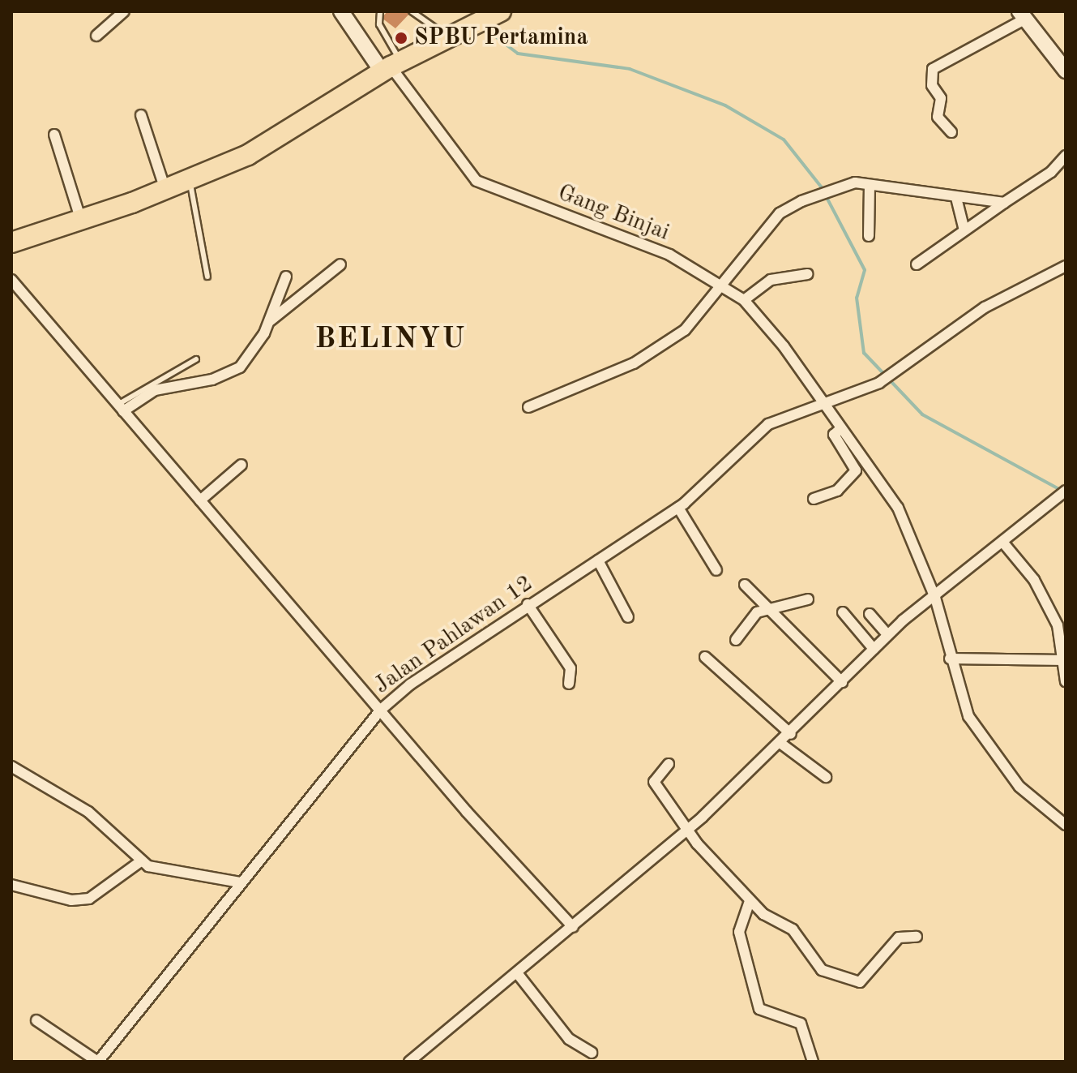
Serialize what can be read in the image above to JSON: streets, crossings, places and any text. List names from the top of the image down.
{
  "streets": {
    "street": ["Gang Binjai", "Jalan Pahlawan 12"]
  },
  "crossings": [
    ["Gang Binjai", "Jalan Pahlawan 12"]
  ],
  "districts": ["BELINYU"],
  "places": ["SPBU Pertamina"]
}
